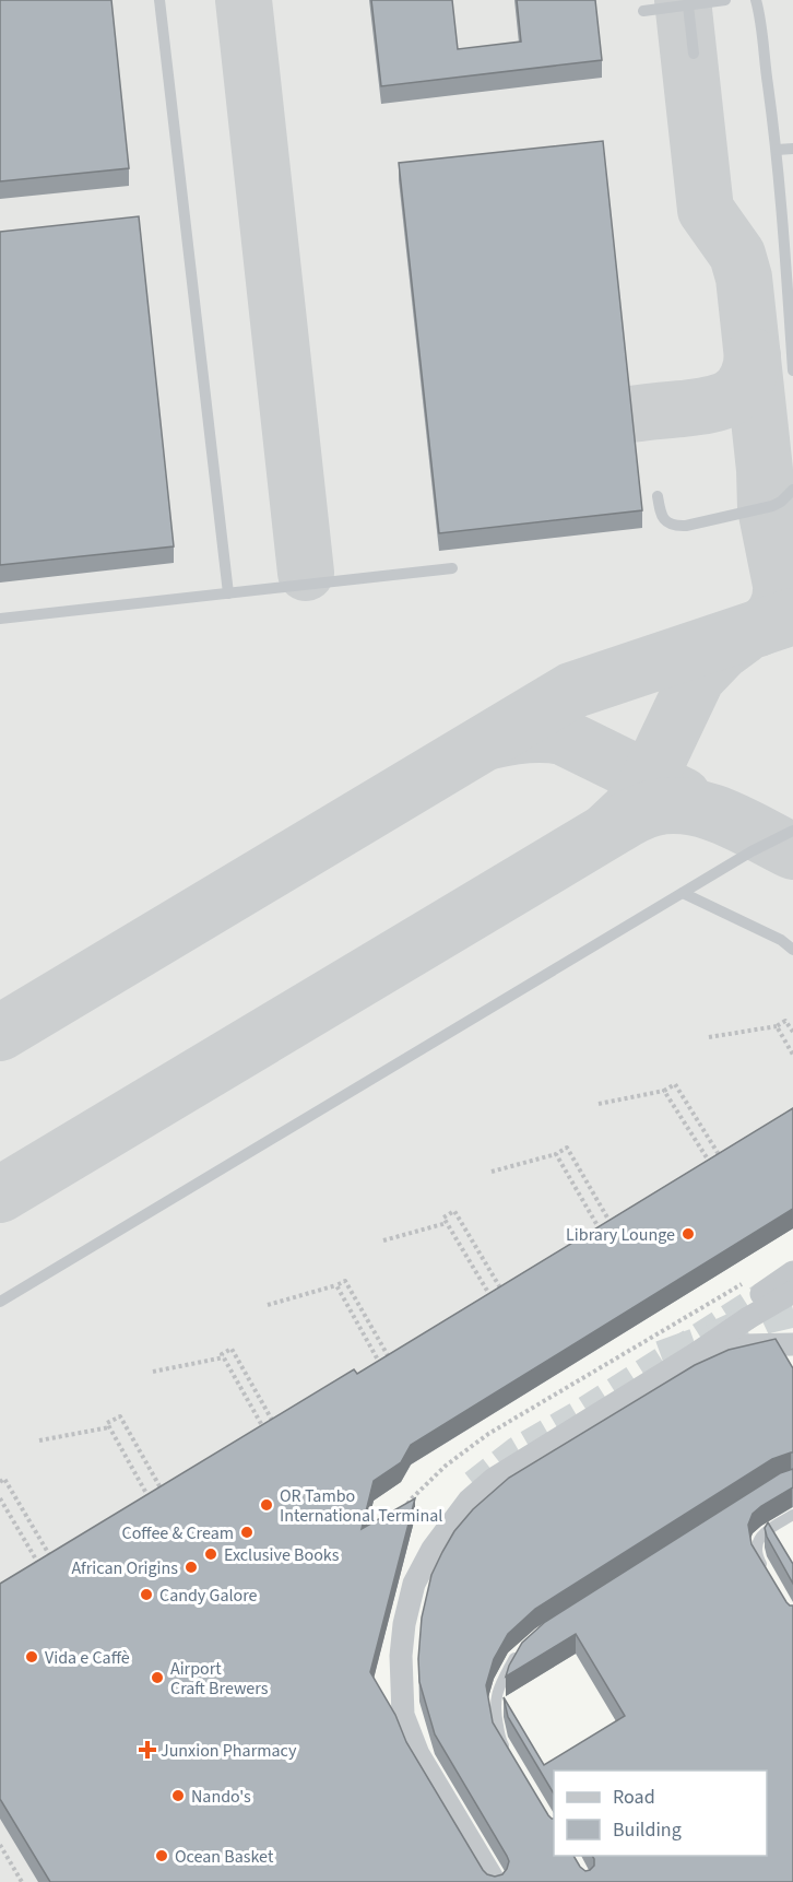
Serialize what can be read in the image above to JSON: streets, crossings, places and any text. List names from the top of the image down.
{
  "places": {
    "other": [
      "Library Lounge",
      "OR Tambo International Terminal",
      "Coffee & Cream",
      "Exclusive Books",
      "African Origins",
      "Candy Galore",
      "Vida e Caffè",
      "Airport Craft Brewers",
      "Nando's",
      "Ocean Basket"
    ],
    "health": ["Junxion Pharmacy"]
  },
  "legend": ["Road", "Building"]
}
